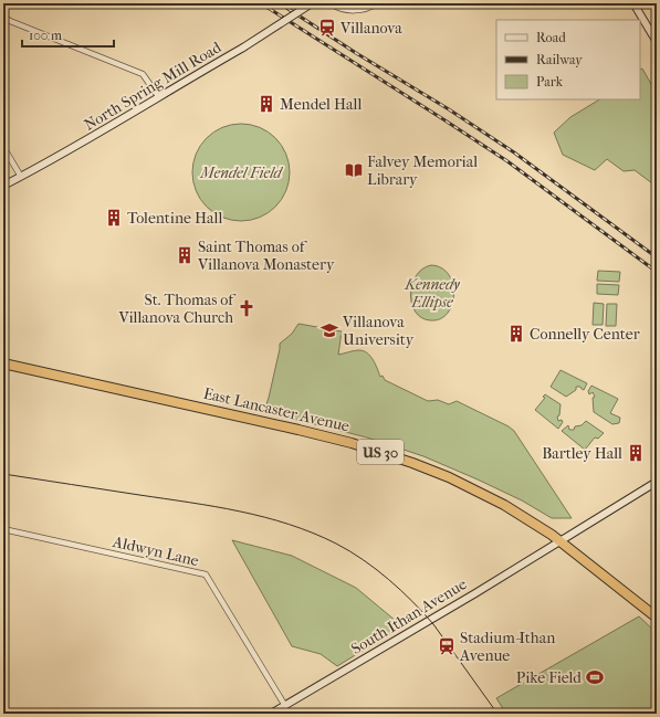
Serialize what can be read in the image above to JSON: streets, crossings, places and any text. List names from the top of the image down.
{
  "streets": {
    "highway": ["East Lancaster Avenue", "US 30"],
    "street": ["North Spring Mill Road", "Aldwyn Lane", "South Ithan Avenue"]
  },
  "crossings": [
    ["East Lancaster Avenue", "South Ithan Avenue"],
    ["Aldwyn Lane", "South Ithan Avenue"]
  ],
  "parks": ["Mendel Field", "Kennedy Ellipse"],
  "places": {
    "station": ["Villanova", "Stadium-Ithan Avenue"],
    "building": [
      "Mendel Hall",
      "Tolentine Hall",
      "Saint Thomas of Villanova Monastery",
      "Connelly Center",
      "Bartley Hall"
    ],
    "library": ["Falvey Memorial Library"],
    "church": ["St. Thomas of Villanova Church"],
    "school or university": ["Villanova University"],
    "sports": ["Pike Field"]
  },
  "legend": ["Road", "Railway", "Park"],
  "scale_bar": "100 m"
}
